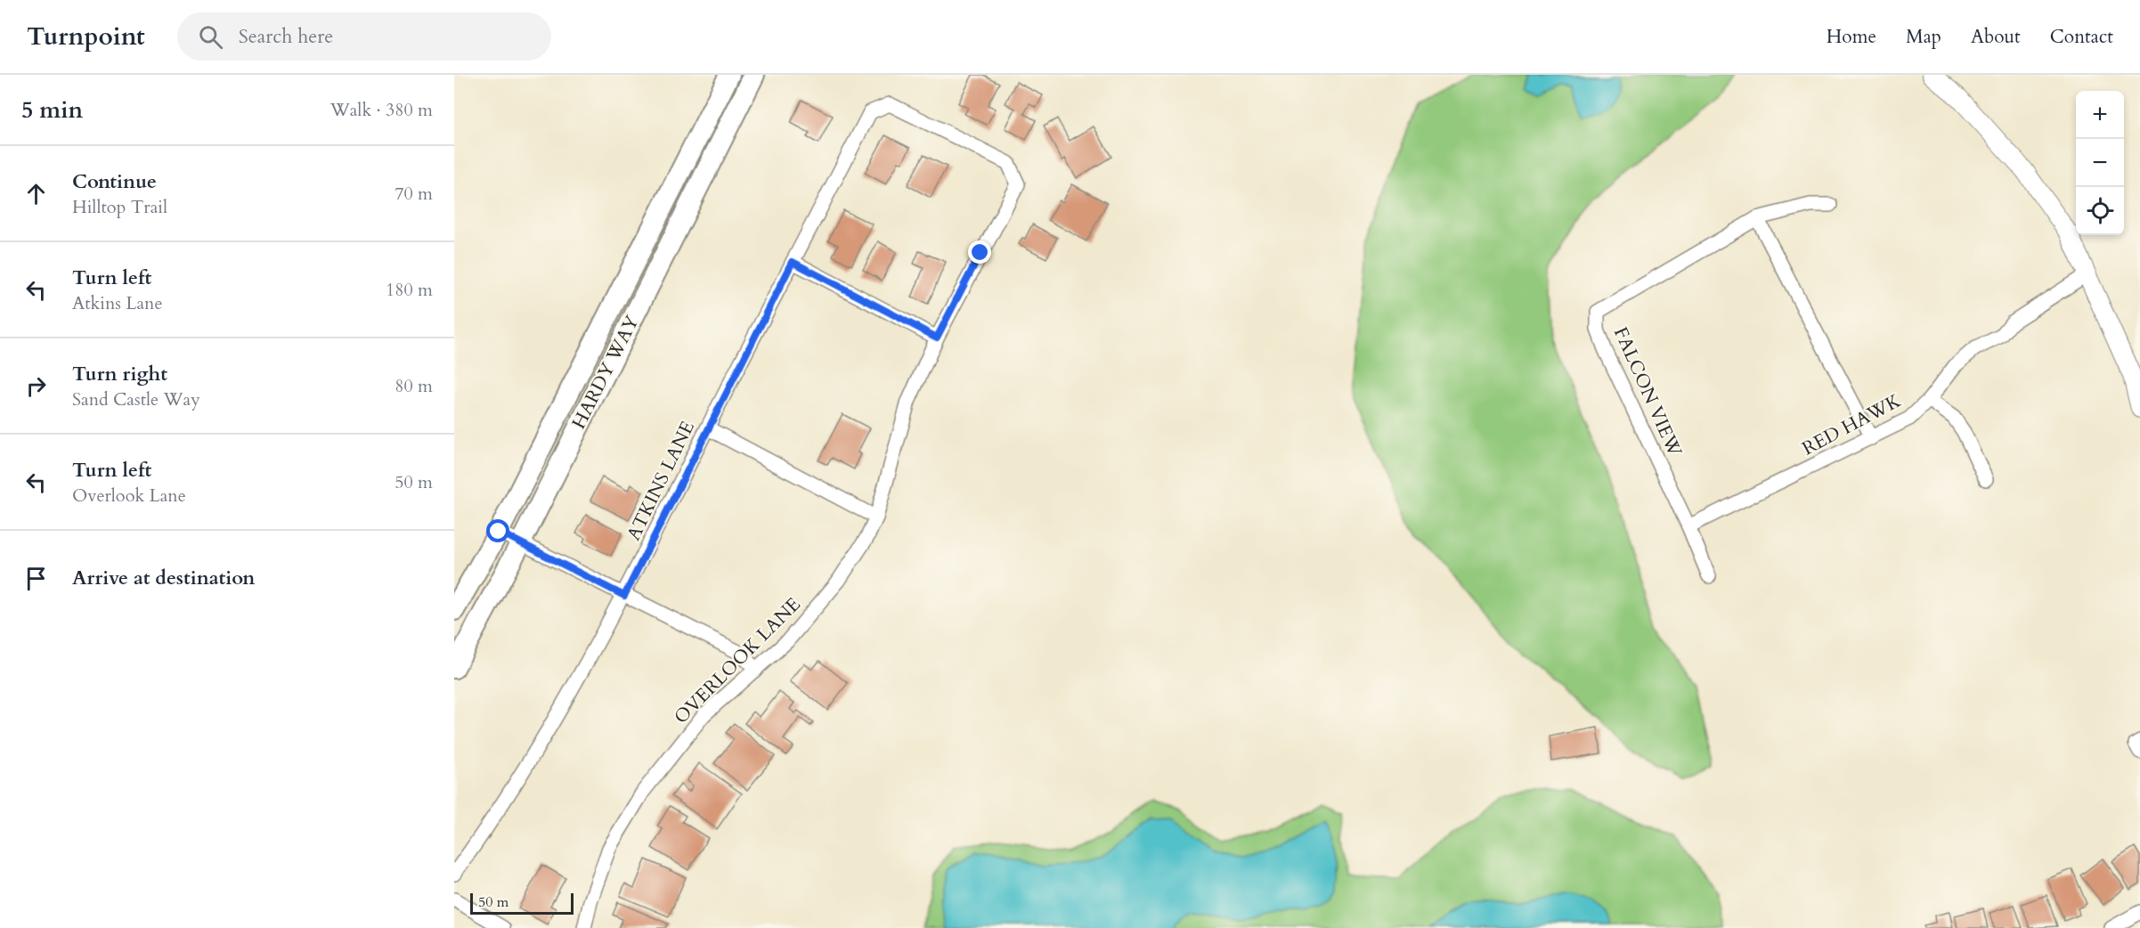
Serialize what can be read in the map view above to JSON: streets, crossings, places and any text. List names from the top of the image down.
{
  "streets": {
    "main road": ["HARDY WAY"],
    "street": [
      "FALCON VIEW",
      "RED HAWK",
      "ATKINS LANE",
      "OVERLOOK LANE"
    ]
  },
  "crossings": [
    ["FALCON VIEW", "RED HAWK"],
    ["ATKINS LANE", "OVERLOOK LANE"]
  ],
  "scale_bar": "50 m",
  "page": {
    "header": "Turnpoint",
    "search": "Search here",
    "nav": [
      "Home",
      "Map",
      "About",
      "Contact"
    ],
    "heading": ["5 min", "Walk · 380 m"],
    "map_buttons": ["+", "−"],
    "list": [
      ["Continue", "Hilltop Trail", "70 m"],
      ["Turn left", "Atkins Lane", "180 m"],
      ["Turn right", "Sand Castle Way", "80 m"],
      ["Turn left", "Overlook Lane", "50 m"],
      "Arrive at destination"
    ],
    "scale": "50 m"
  }
}
